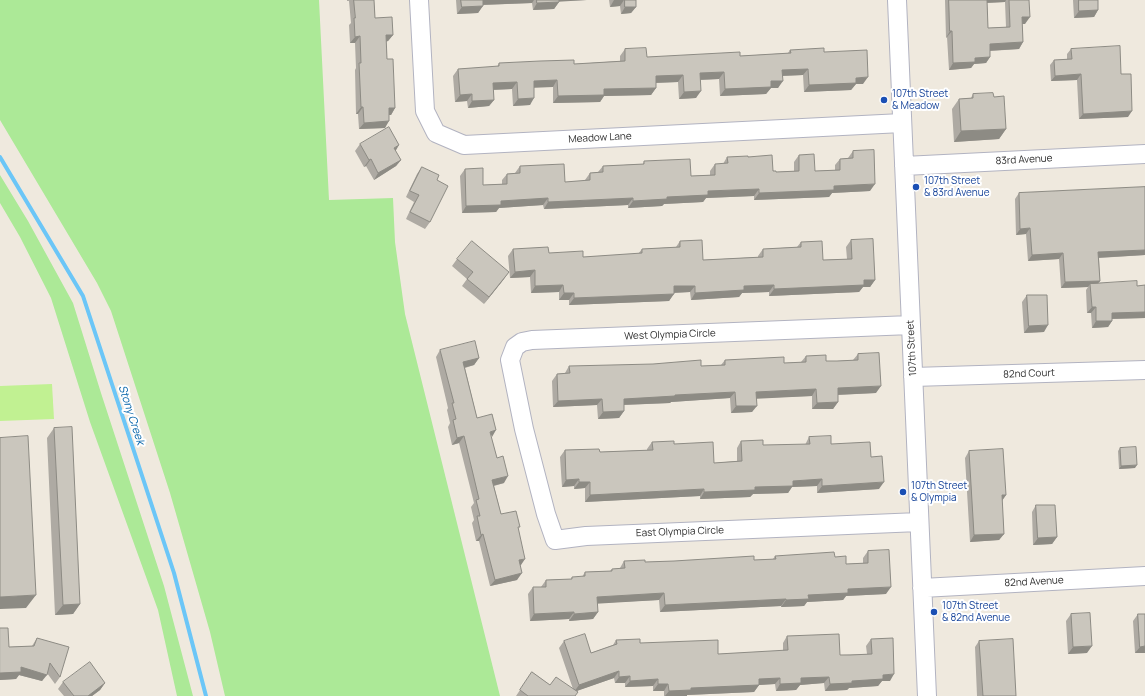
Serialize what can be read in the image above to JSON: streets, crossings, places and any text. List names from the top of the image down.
{
  "streets": {
    "street": [
      "Meadow Lane",
      "83rd Avenue",
      "West Olympia Circle",
      "107th Street",
      "82nd Court",
      "East Olympia Circle",
      "82nd Avenue"
    ]
  },
  "crossings": [
    ["Meadow Lane", "107th Street"],
    ["83rd Avenue", "107th Street"],
    ["West Olympia Circle", "107th Street"],
    ["West Olympia Circle", "East Olympia Circle"],
    ["107th Street", "82nd Court"],
    ["107th Street", "East Olympia Circle"],
    ["107th Street", "82nd Avenue"]
  ],
  "water": ["Stony Creek"],
  "places": [
    "107th Street & Meadow",
    "107th Street & 83rd Avenue",
    "107th Street & Olympia",
    "107th Street & 82nd Avenue"
  ]
}
